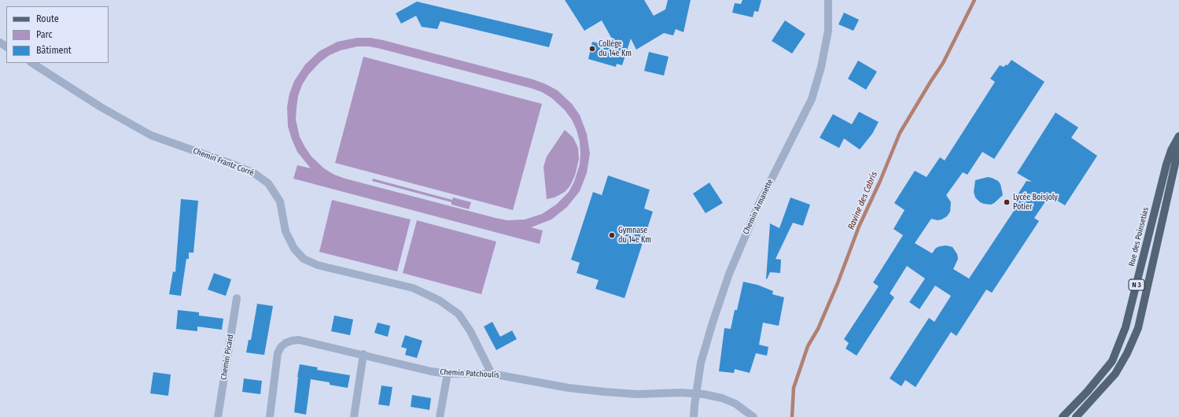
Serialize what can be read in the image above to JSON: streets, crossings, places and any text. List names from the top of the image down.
{
  "streets": {
    "main road": ["Rue des Poinsetias", "N 3"],
    "street": [
      "Chemin Frantz Corré",
      "Chemin Armanette",
      "Chemin Picard",
      "Chemin Patchoulis"
    ]
  },
  "crossings": [
    ["Chemin Frantz Corré", "Chemin Patchoulis"],
    ["Chemin Armanette", "Chemin Patchoulis"]
  ],
  "water": ["Ravine des Cabris"],
  "places": ["Collège du 14e Km", "Lycée Boisjoly Potier", "Gymnase du 14e Km"],
  "legend": ["Route", "Parc", "Bâtiment"]
}
